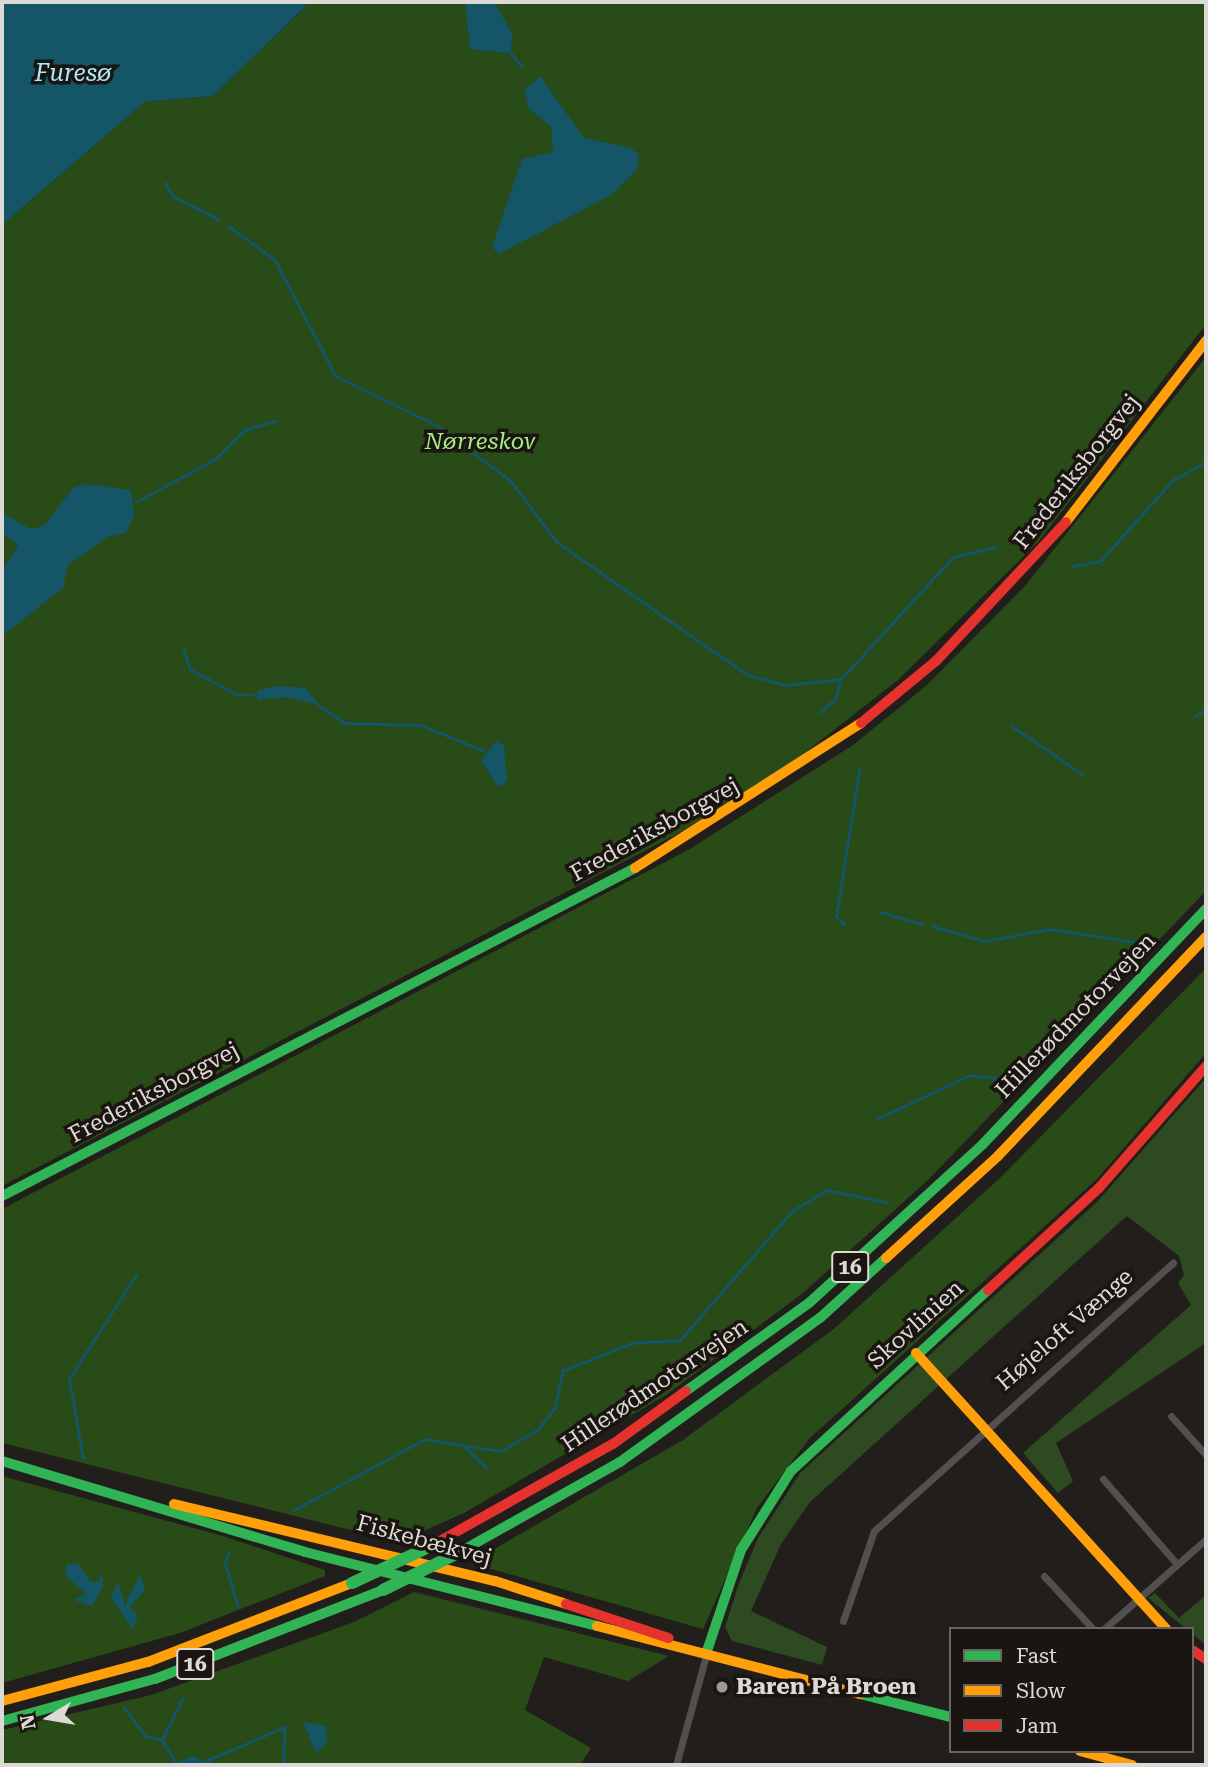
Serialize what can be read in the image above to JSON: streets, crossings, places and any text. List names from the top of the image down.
{
  "streets": {
    "main road": [
      "Frederiksborgvej",
      "Hillerødmotorvejen",
      "16",
      "Skovlinien",
      "Fiskebækvej"
    ],
    "street": ["Højeloft Vænge"]
  },
  "crossings": [
    ["Skovlinien", "Fiskebækvej"]
  ],
  "water": ["Furesø"],
  "parks": ["Nørreskov"],
  "places": ["Baren På Broen"],
  "legend": ["Fast", "Slow", "Jam"],
  "north": "left"
}
